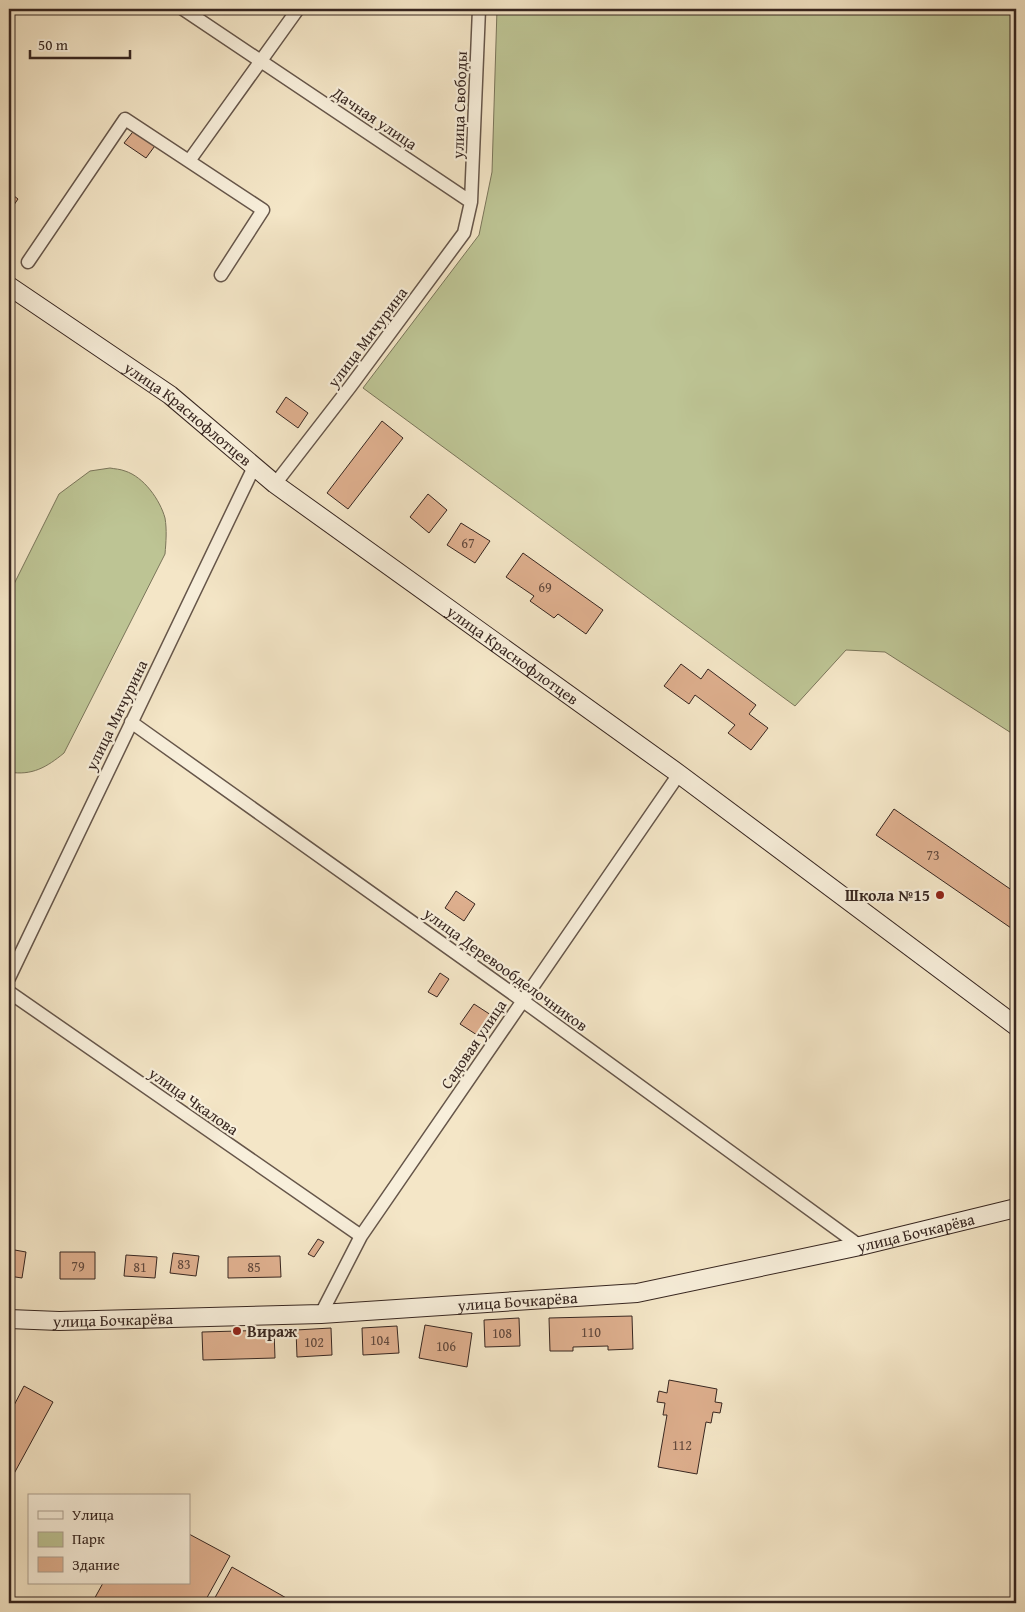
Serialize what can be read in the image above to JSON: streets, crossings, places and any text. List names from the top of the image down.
{
  "streets": {
    "street": [
      "улица Свободы",
      "Дачная улица",
      "улица Мичурина",
      "улица Краснофлотцев",
      "улица Деревообделочников",
      "Садовая улица",
      "улица Чкалова",
      "улица Бочкарёва"
    ]
  },
  "crossings": [
    ["улица Свободы", "Дачная улица"],
    ["улица Свободы", "улица Мичурина"],
    ["Дачная улица", "улица Мичурина"],
    ["улица Мичурина", "улица Краснофлотцев"],
    ["улица Мичурина", "улица Деревообделочников"],
    ["улица Краснофлотцев", "Садовая улица"],
    ["улица Деревообделочников", "Садовая улица"],
    ["улица Деревообделочников", "улица Бочкарёва"],
    ["Садовая улица", "улица Чкалова"],
    ["Садовая улица", "улица Бочкарёва"]
  ],
  "places": ["Школа №15", "Вираж"],
  "house_numbers": [
    "67",
    "69",
    "73",
    "83",
    "79",
    "81",
    "85",
    "110",
    "108",
    "104",
    "102",
    "106",
    "112"
  ],
  "legend": ["Улица", "Парк", "Здание"],
  "scale_bar": "50 m"
}
